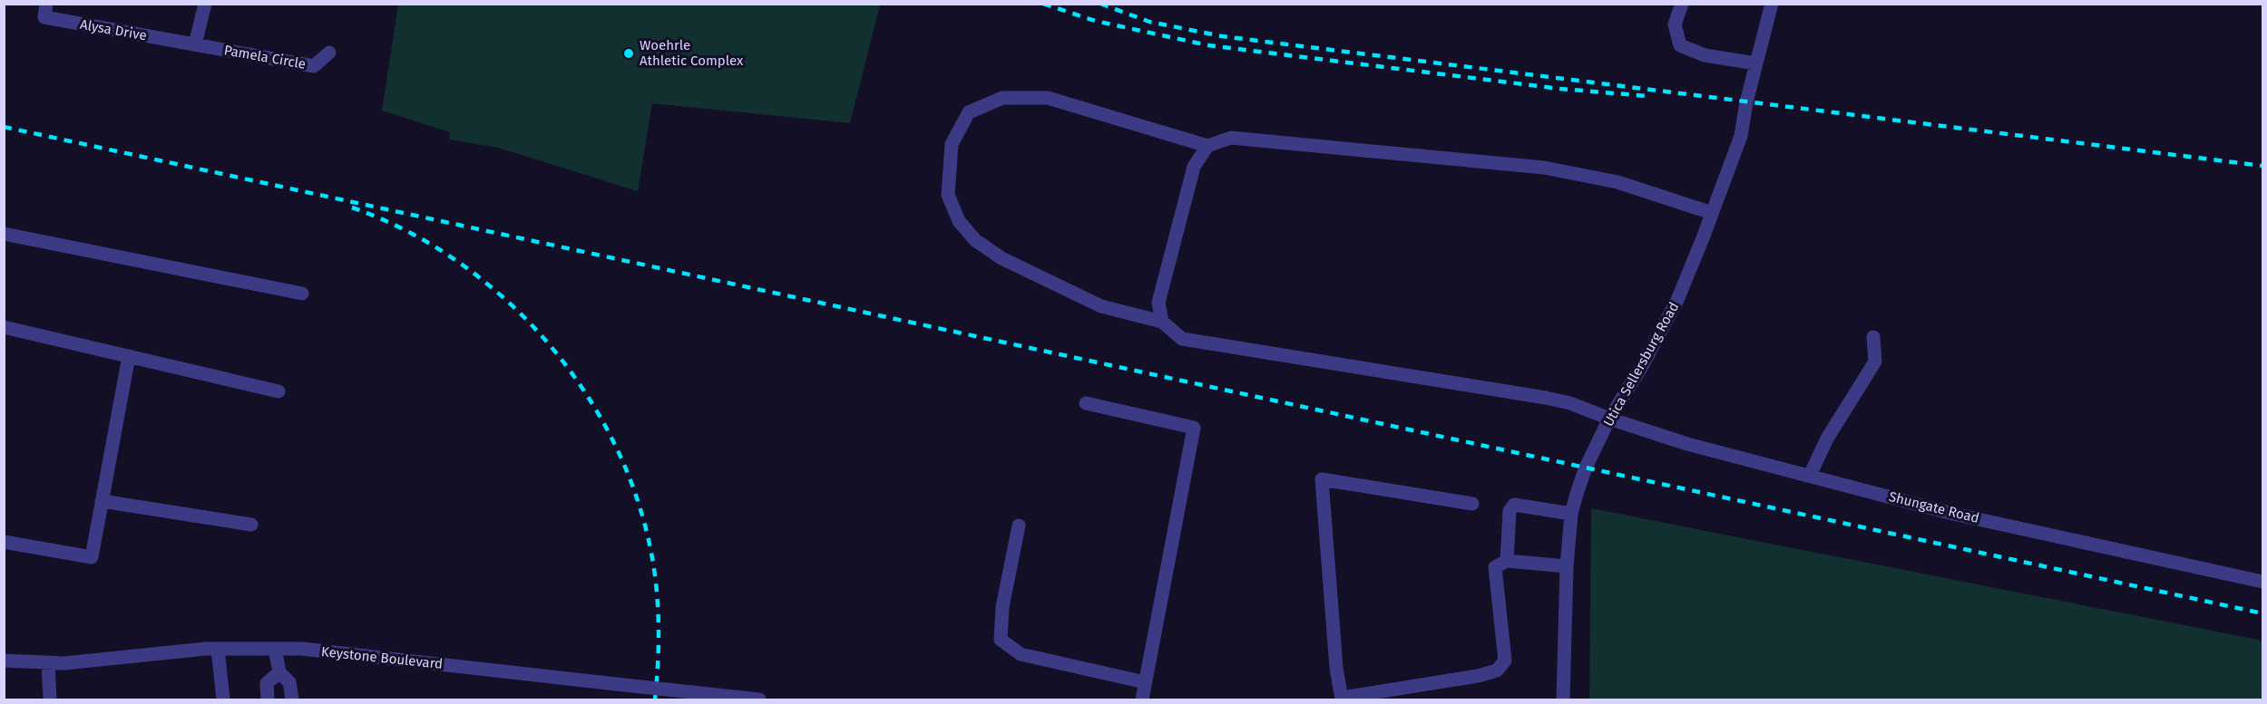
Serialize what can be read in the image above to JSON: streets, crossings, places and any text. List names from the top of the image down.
{
  "streets": {
    "street": [
      "Alysa Drive",
      "Pamela Circle",
      "Utica Sellersburg Road",
      "Shungate Road",
      "Keystone Boulevard"
    ]
  },
  "crossings": [
    ["Alysa Drive", "Pamela Circle"],
    ["Utica Sellersburg Road", "Shungate Road"]
  ],
  "places": ["Woehrle Athletic Complex"]
}
